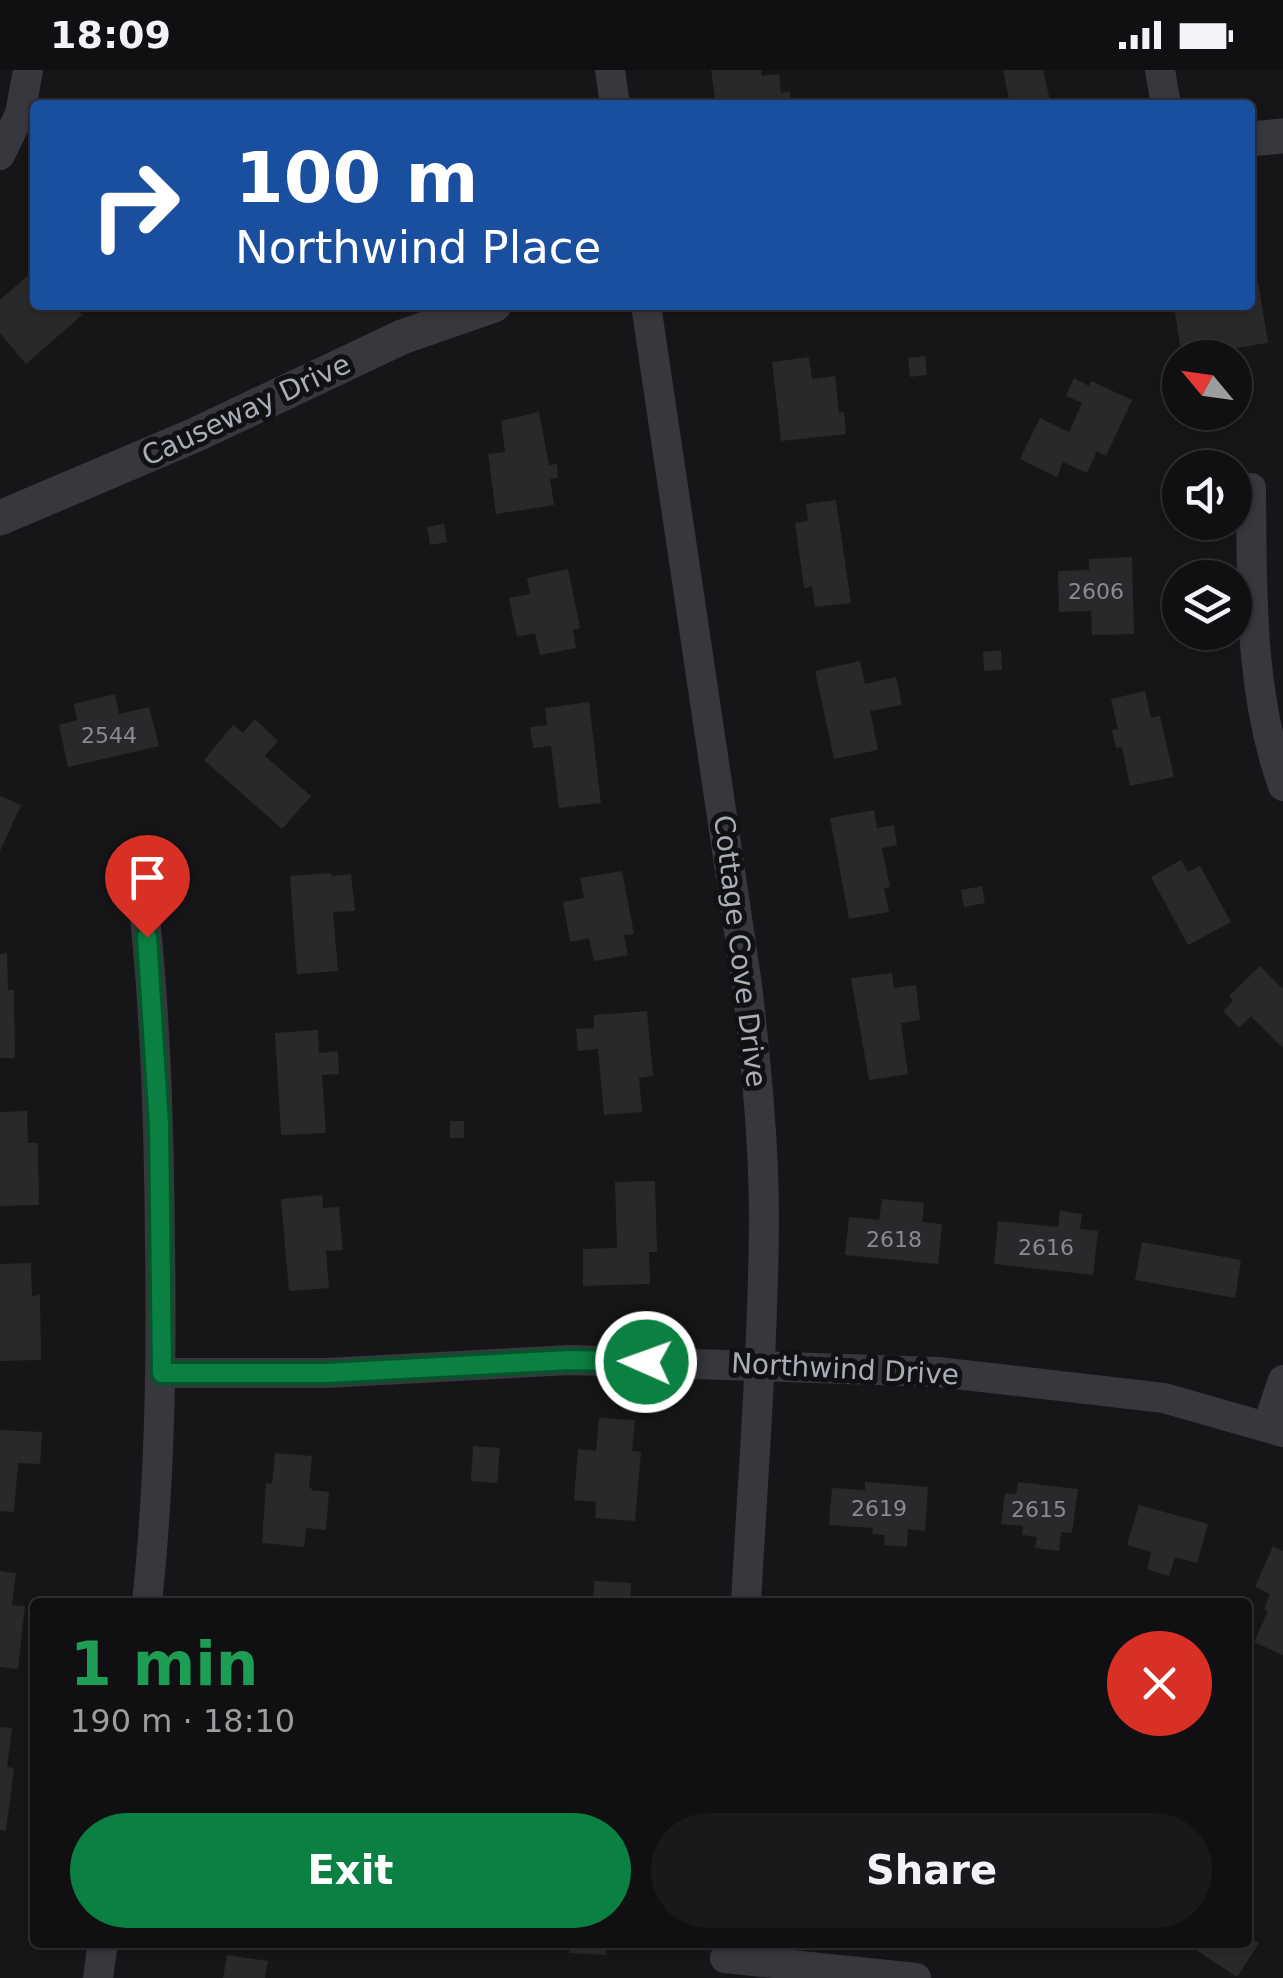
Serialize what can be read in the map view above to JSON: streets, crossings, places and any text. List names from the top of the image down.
{
  "streets": {
    "street": ["Causeway Drive", "Cottage Cove Drive", "Northwind Drive"]
  },
  "crossings": [
    ["Cottage Cove Drive", "Northwind Drive"]
  ],
  "house_numbers": [
    "2606",
    "2544",
    "2618",
    "2616",
    "2619",
    "2615"
  ],
  "north": "top left",
  "page": {
    "status": "18:09",
    "turn": ["100 m", "Northwind Place"],
    "heading": ["1 min", "190 m · 18:10"],
    "buttons": ["Exit", "Share"]
  }
}
